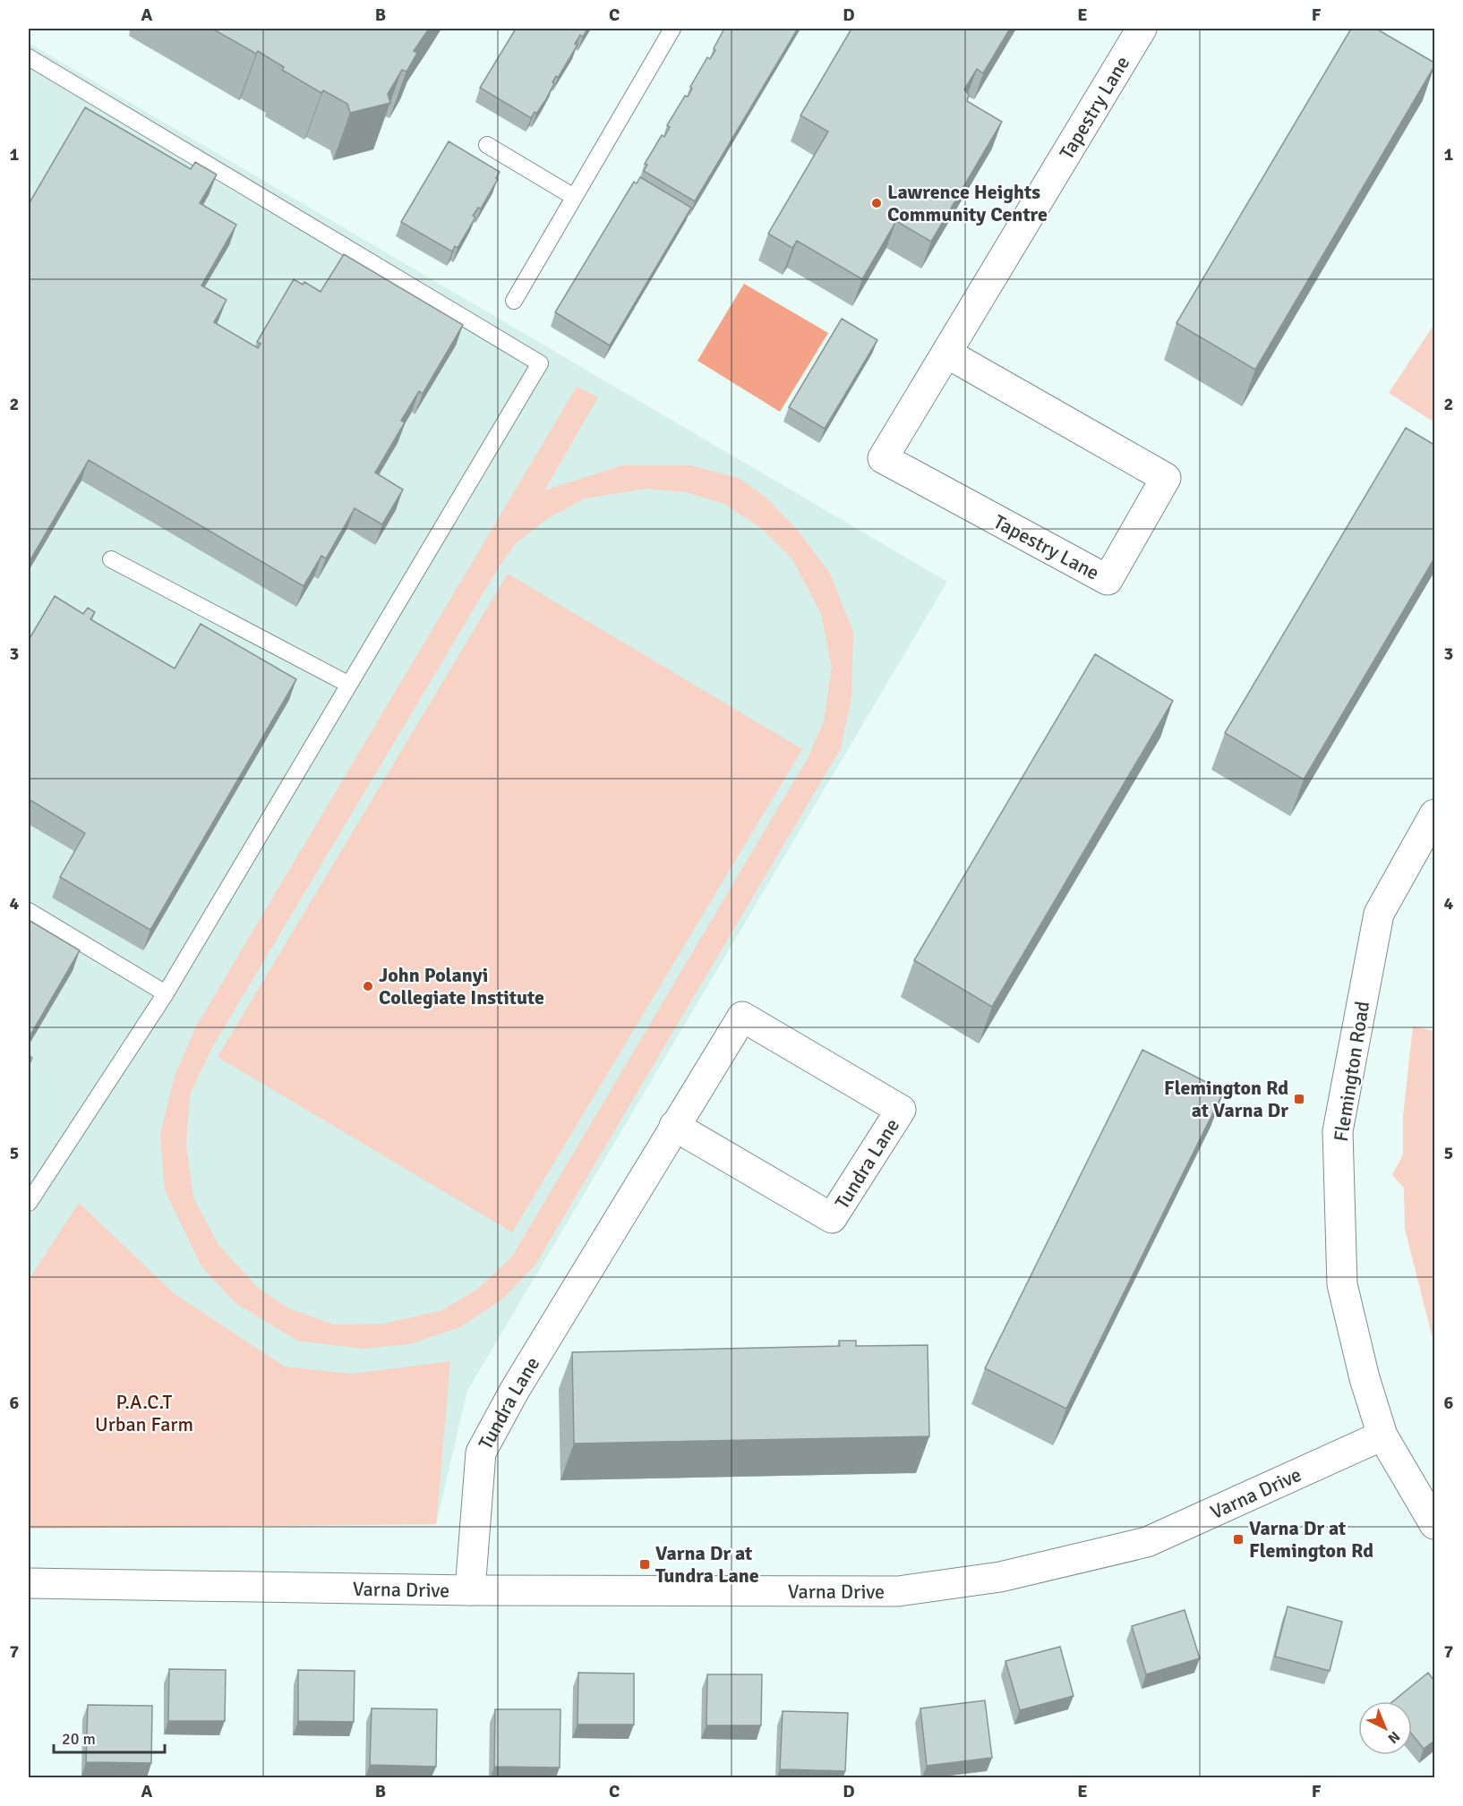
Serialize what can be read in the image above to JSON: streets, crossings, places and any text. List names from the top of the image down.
{
  "streets": {
    "street": [
      "Tapestry Lane",
      "Flemington Road",
      "Tundra Lane",
      "Varna Drive"
    ]
  },
  "crossings": [
    ["Flemington Road", "Varna Drive"],
    ["Tundra Lane", "Varna Drive"]
  ],
  "parks": ["P.A.C.T Urban Farm"],
  "places": {
    "other": ["Lawrence Heights Community Centre", "John Polanyi Collegiate Institute"],
    "transit": ["Flemington Rd at Varna Dr", "Varna Dr at Flemington Rd", "Varna Dr at Tundra Lane"]
  },
  "scale_bar": "20 m",
  "north": "bottom right",
  "grid": {
    "columns": [
      "A",
      "B",
      "C",
      "D",
      "E",
      "F"
    ],
    "rows": [
      "1",
      "2",
      "3",
      "4",
      "5",
      "6",
      "7"
    ]
  }
}
